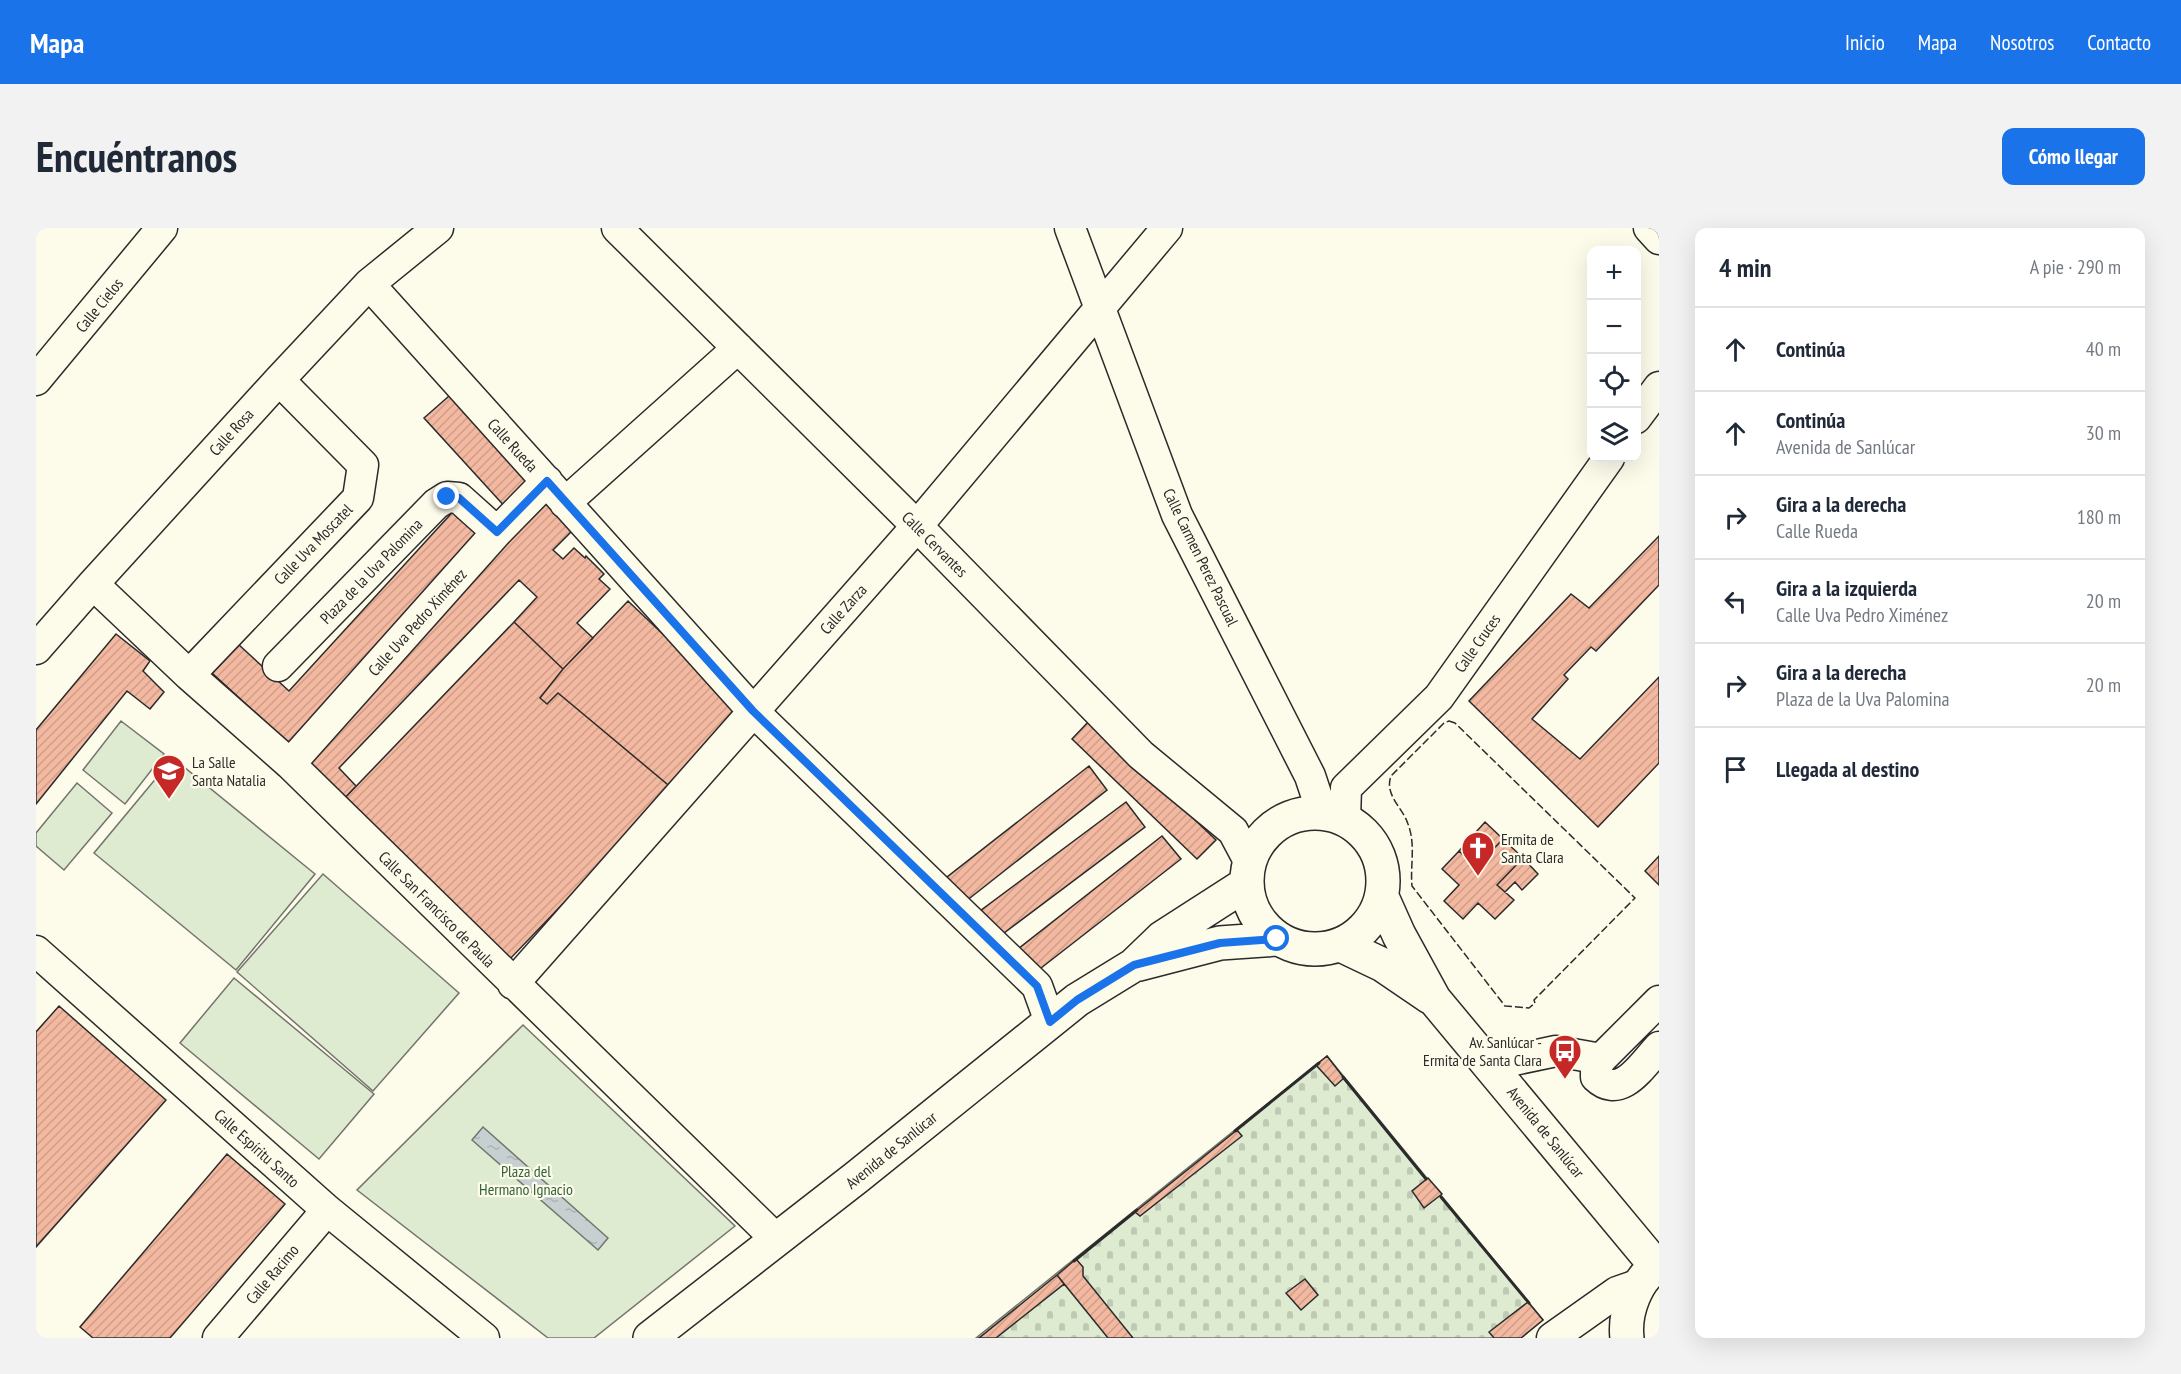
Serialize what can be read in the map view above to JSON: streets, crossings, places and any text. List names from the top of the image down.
{
  "streets": {
    "main road": ["Avenida de Sanlúcar"],
    "street": [
      "Calle Cielos",
      "Calle Rosa",
      "Calle Rueda",
      "Calle Uva Moscatel",
      "Calle Cervantes",
      "Calle Carmen Perez Pascual",
      "Plaza de la Uva Palomina",
      "Calle Zarza",
      "Calle Uva Pedro Ximénez",
      "Calle Cruces",
      "Calle San Francisco de Paula",
      "Calle Espíritu Santo",
      "Calle Racimo"
    ]
  },
  "crossings": [
    ["Calle Rosa", "Calle Rueda"],
    ["Calle Rosa", "Calle Uva Moscatel"],
    ["Calle Rosa", "Calle San Francisco de Paula"],
    ["Calle Rueda", "Calle Zarza"],
    ["Calle Rueda", "Calle Uva Pedro Ximénez"],
    ["Calle Rueda", "Avenida de Sanlúcar"],
    ["Calle Uva Moscatel", "Calle San Francisco de Paula"],
    ["Calle Cervantes", "Calle Carmen Perez Pascual"],
    ["Calle Cervantes", "Calle Zarza"],
    ["Calle Cervantes", "Calle Uva Pedro Ximénez"],
    ["Calle Cervantes", "Calle Cruces"],
    ["Calle Carmen Perez Pascual", "Calle Zarza"],
    ["Calle Carmen Perez Pascual", "Calle Cruces"],
    ["Plaza de la Uva Palomina", "Calle Uva Pedro Ximénez"],
    ["Calle Zarza", "Calle San Francisco de Paula"],
    ["Calle Uva Pedro Ximénez", "Calle San Francisco de Paula"],
    ["Calle San Francisco de Paula", "Avenida de Sanlúcar"],
    ["Calle Espíritu Santo", "Calle Racimo"]
  ],
  "parks": ["Plaza del Hermano Ignacio"],
  "places": {
    "school or university": ["La Salle Santa Natalia"],
    "church": ["Ermita de Santa Clara"],
    "bus stop": ["Av. Sanlúcar - Ermita de Santa Clara"]
  },
  "page": {
    "header": "Mapa",
    "nav": [
      "Inicio",
      "Mapa",
      "Nosotros",
      "Contacto"
    ],
    "buttons": "Cómo llegar",
    "title": "Encuéntranos",
    "heading": ["4 min", "A pie · 290 m"],
    "map_buttons": ["+", "−"],
    "list": [
      ["Continúa", "40 m"],
      ["Continúa", "Avenida de Sanlúcar", "30 m"],
      ["Gira a la derecha", "Calle Rueda", "180 m"],
      ["Gira a la izquierda", "Calle Uva Pedro Ximénez", "20 m"],
      ["Gira a la derecha", "Plaza de la Uva Palomina", "20 m"],
      "Llegada al destino"
    ]
  }
}
